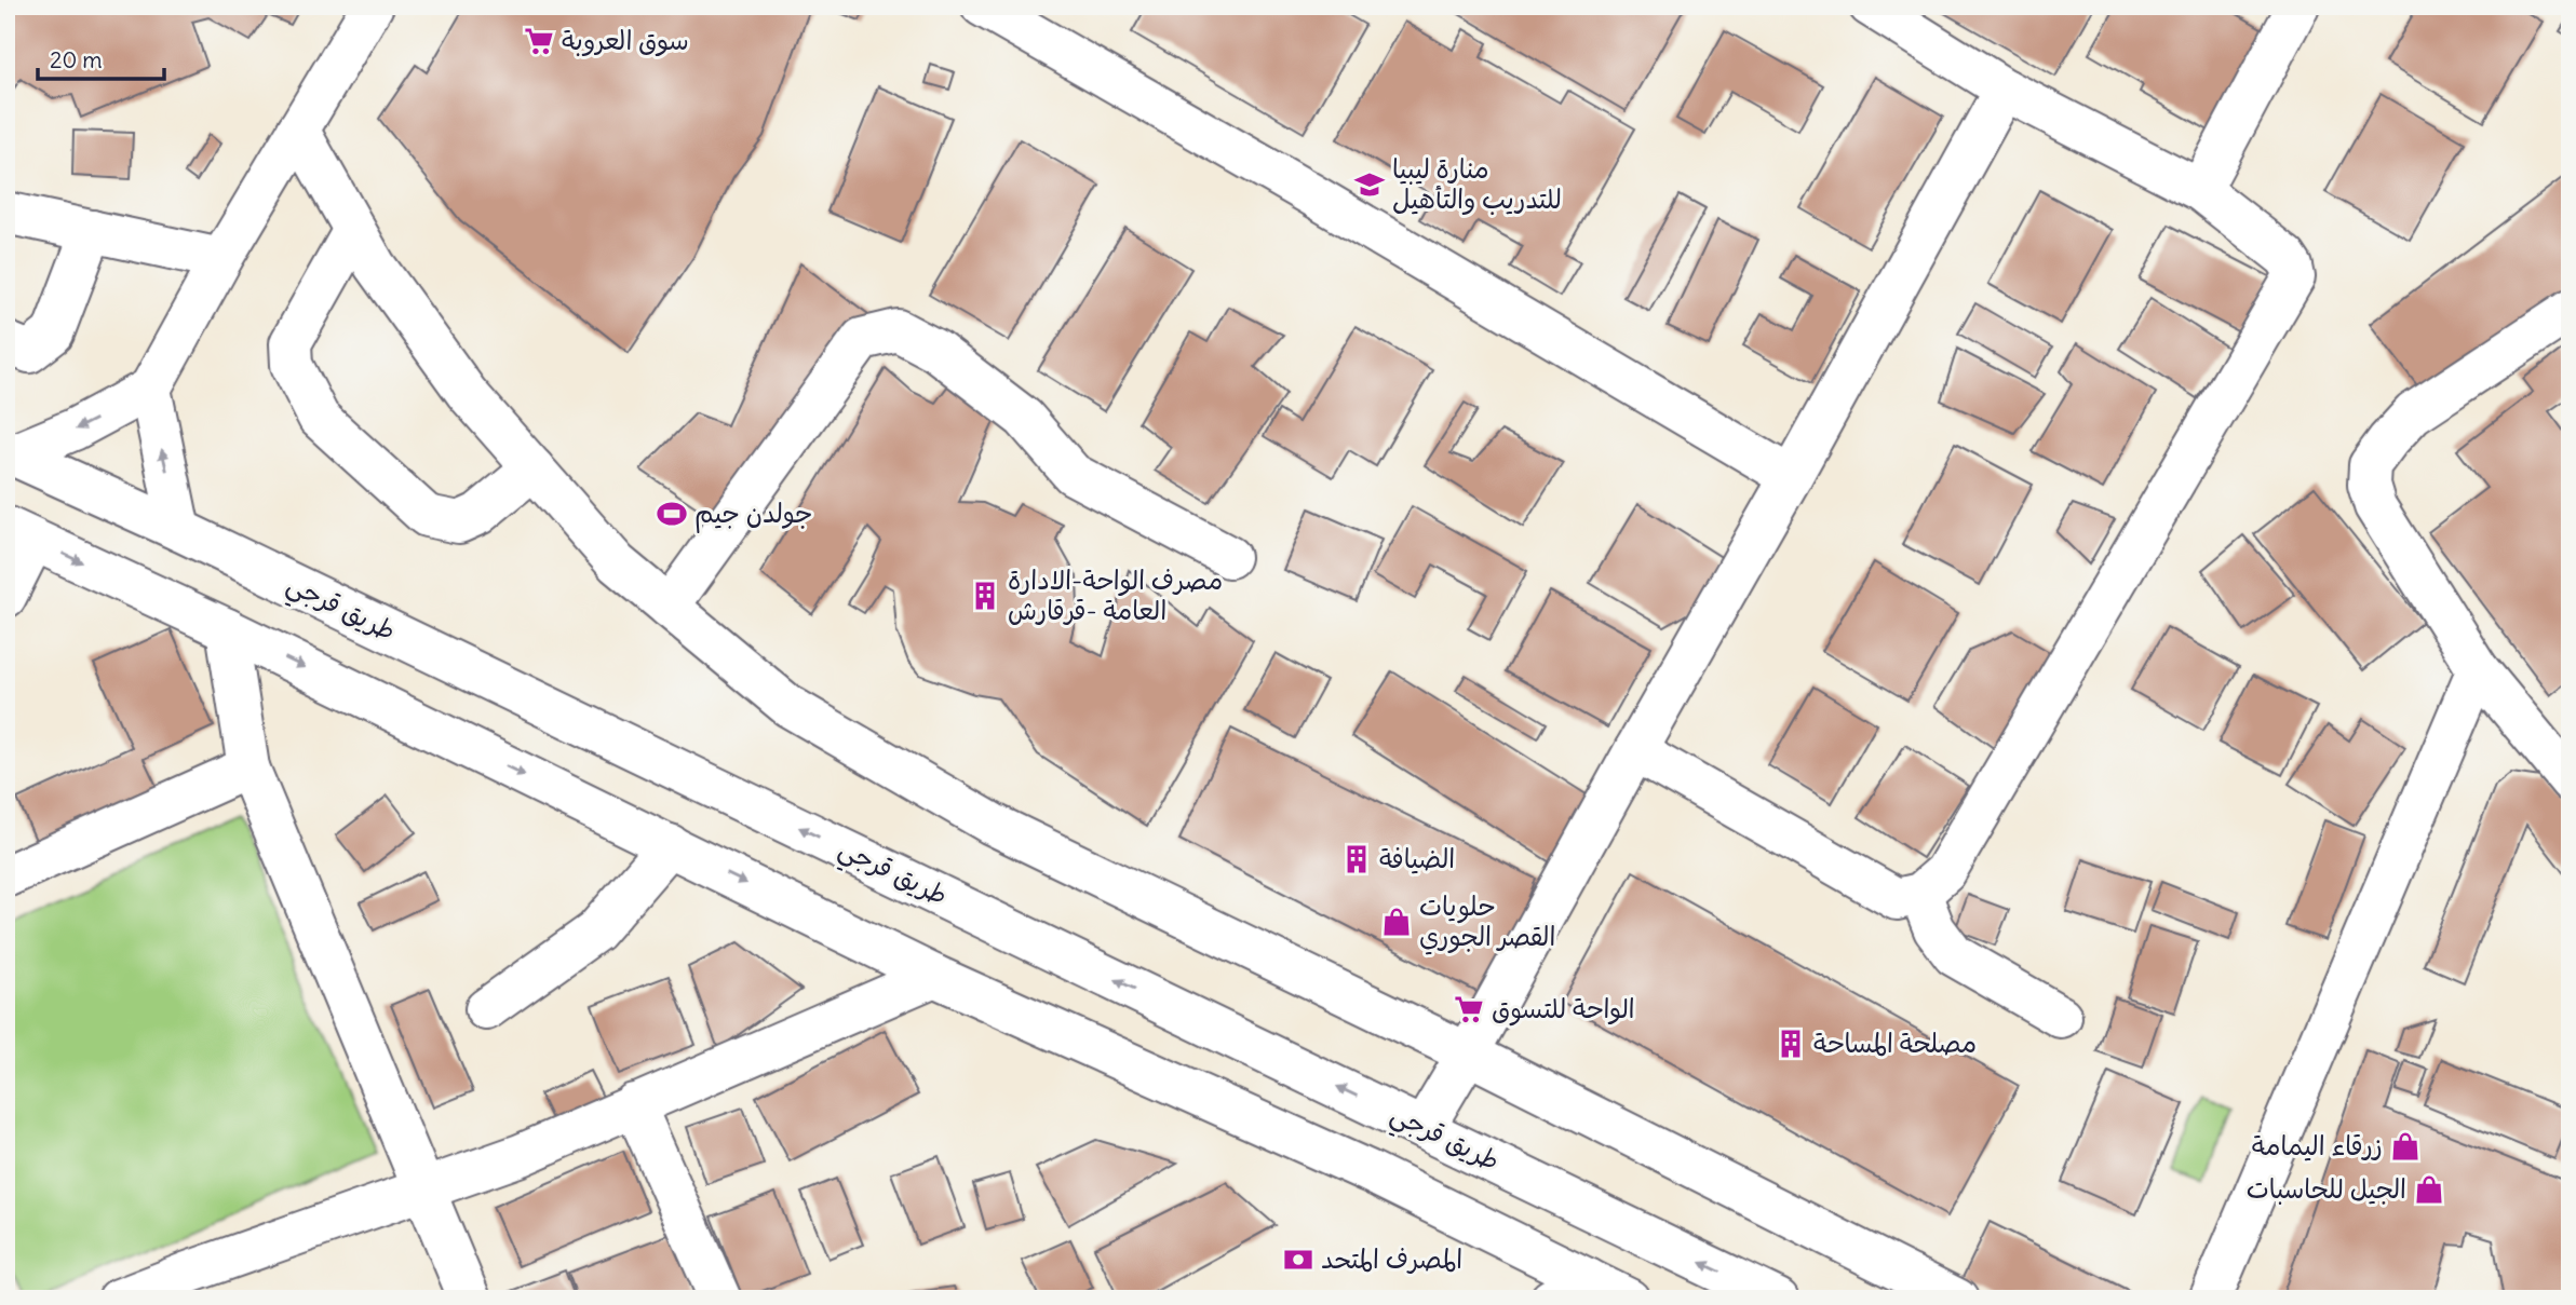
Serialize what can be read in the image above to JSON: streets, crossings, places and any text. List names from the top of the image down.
{
  "streets": {
    "main road": ["طريق قرجي"]
  },
  "places": {
    "supermarket": ["سوق العروبة", "الواحة للتسوق"],
    "school or university": ["منارة ليبيا للتدريب والتأهيل"],
    "sports": ["جولدن جيم"],
    "building": ["مصرف الواحة-الادارة العامة -قرقارش", "الضيافة", "مصلحة المساحة"],
    "shop": ["حلويات القصر الجوري", "زرقاء اليمامة", "الجيل للحاسبات"],
    "bank": ["المصرف المتحد"]
  },
  "scale_bar": "20 m"
}
